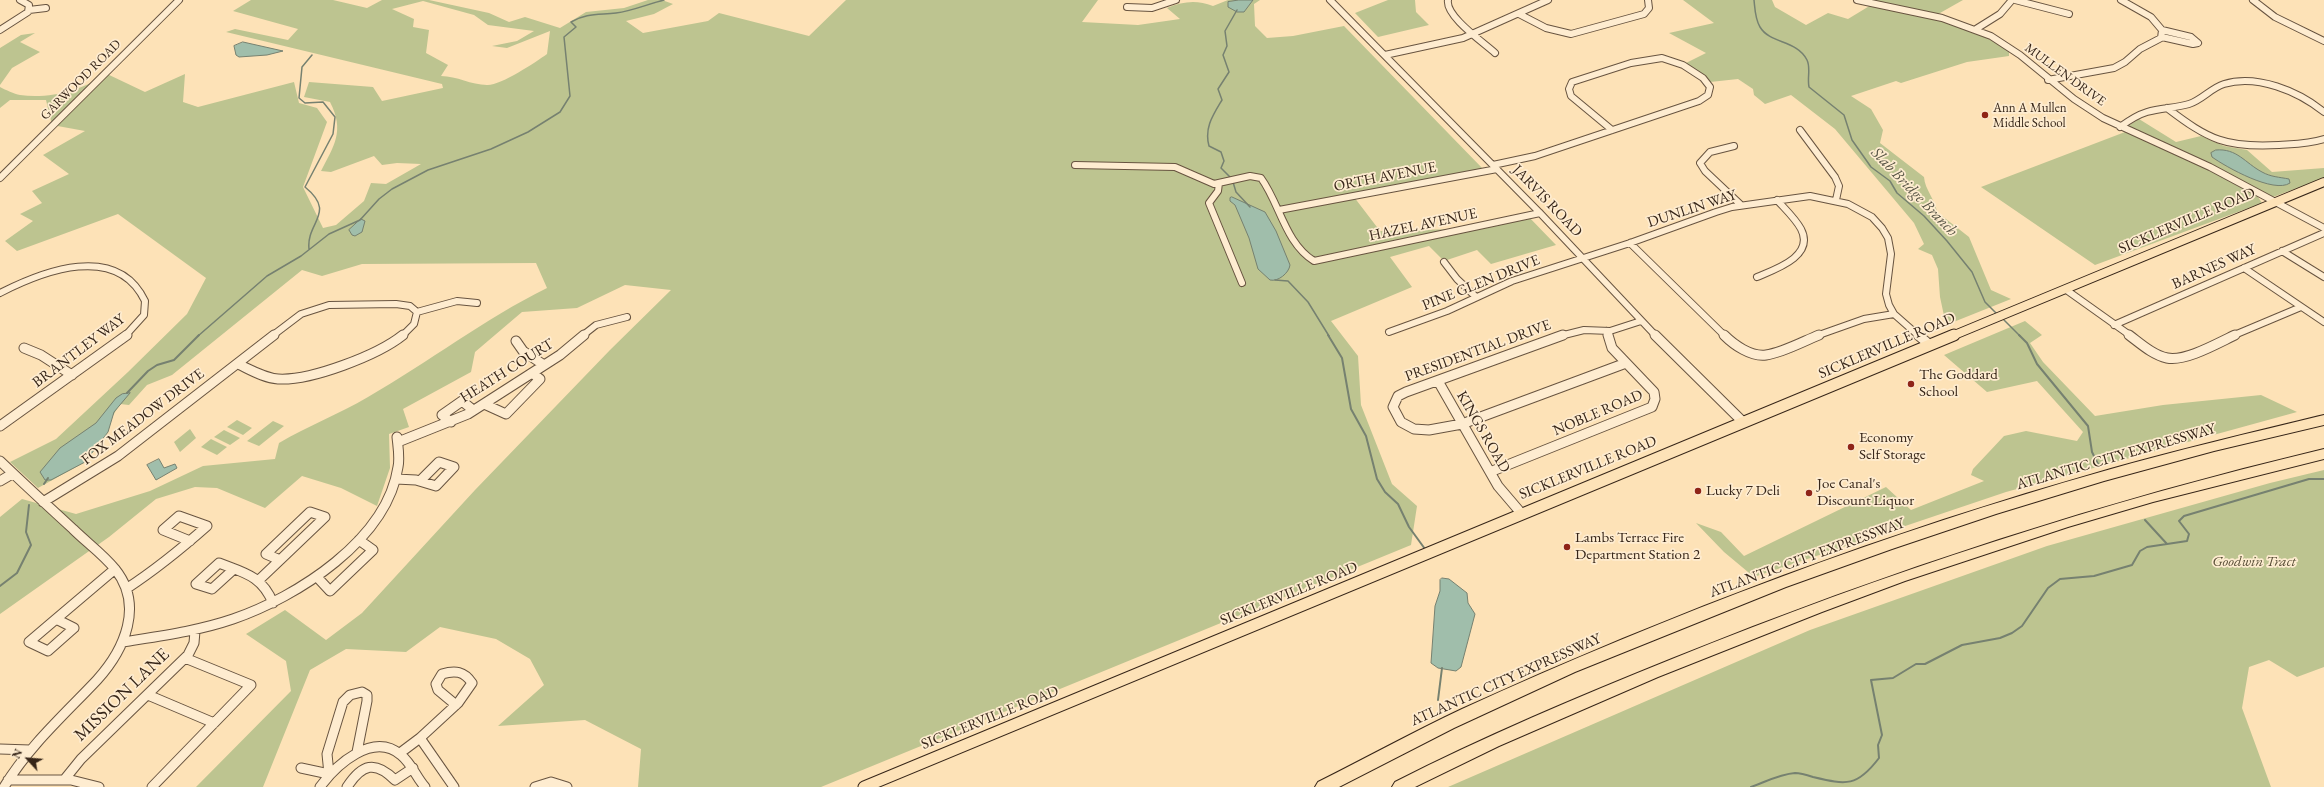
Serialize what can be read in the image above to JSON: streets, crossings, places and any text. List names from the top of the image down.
{
  "streets": {
    "highway": ["ATLANTIC CITY EXPRESSWAY"],
    "main road": ["SICKLERVILLE ROAD"],
    "street": [
      "MULLEN DRIVE",
      "GARWOOD ROAD",
      "ORTH AVENUE",
      "JARVIS ROAD",
      "DUNLIN WAY",
      "HAZEL AVENUE",
      "BARNES WAY",
      "PINE GLEN DRIVE",
      "BRANTLEY WAY",
      "PRESIDENTIAL DRIVE",
      "HEATH COURT",
      "NOBLE ROAD",
      "FOX MEADOW DRIVE",
      "KINGS ROAD",
      "MISSION LANE"
    ]
  },
  "crossings": [
    ["MULLEN DRIVE", "SICKLERVILLE ROAD"],
    ["ORTH AVENUE", "JARVIS ROAD"],
    ["ORTH AVENUE", "HAZEL AVENUE"],
    ["JARVIS ROAD", "DUNLIN WAY"],
    ["JARVIS ROAD", "SICKLERVILLE ROAD"],
    ["JARVIS ROAD", "HAZEL AVENUE"],
    ["JARVIS ROAD", "PINE GLEN DRIVE"],
    ["JARVIS ROAD", "PRESIDENTIAL DRIVE"],
    ["DUNLIN WAY", "SICKLERVILLE ROAD"],
    ["DUNLIN WAY", "PINE GLEN DRIVE"],
    ["SICKLERVILLE ROAD", "KINGS ROAD"],
    ["PRESIDENTIAL DRIVE", "NOBLE ROAD"],
    ["PRESIDENTIAL DRIVE", "KINGS ROAD"],
    ["NOBLE ROAD", "KINGS ROAD"]
  ],
  "water": ["Slab Bridge Branch"],
  "parks": ["Goodwin Tract"],
  "places": [
    "Ann A Mullen Middle School",
    "The Goddard School",
    "Economy Self Storage",
    "Lucky 7 Deli",
    "Joe Canal's Discount Liquor",
    "Lambs Terrace Fire Department Station 2"
  ],
  "north": "top left"
}
